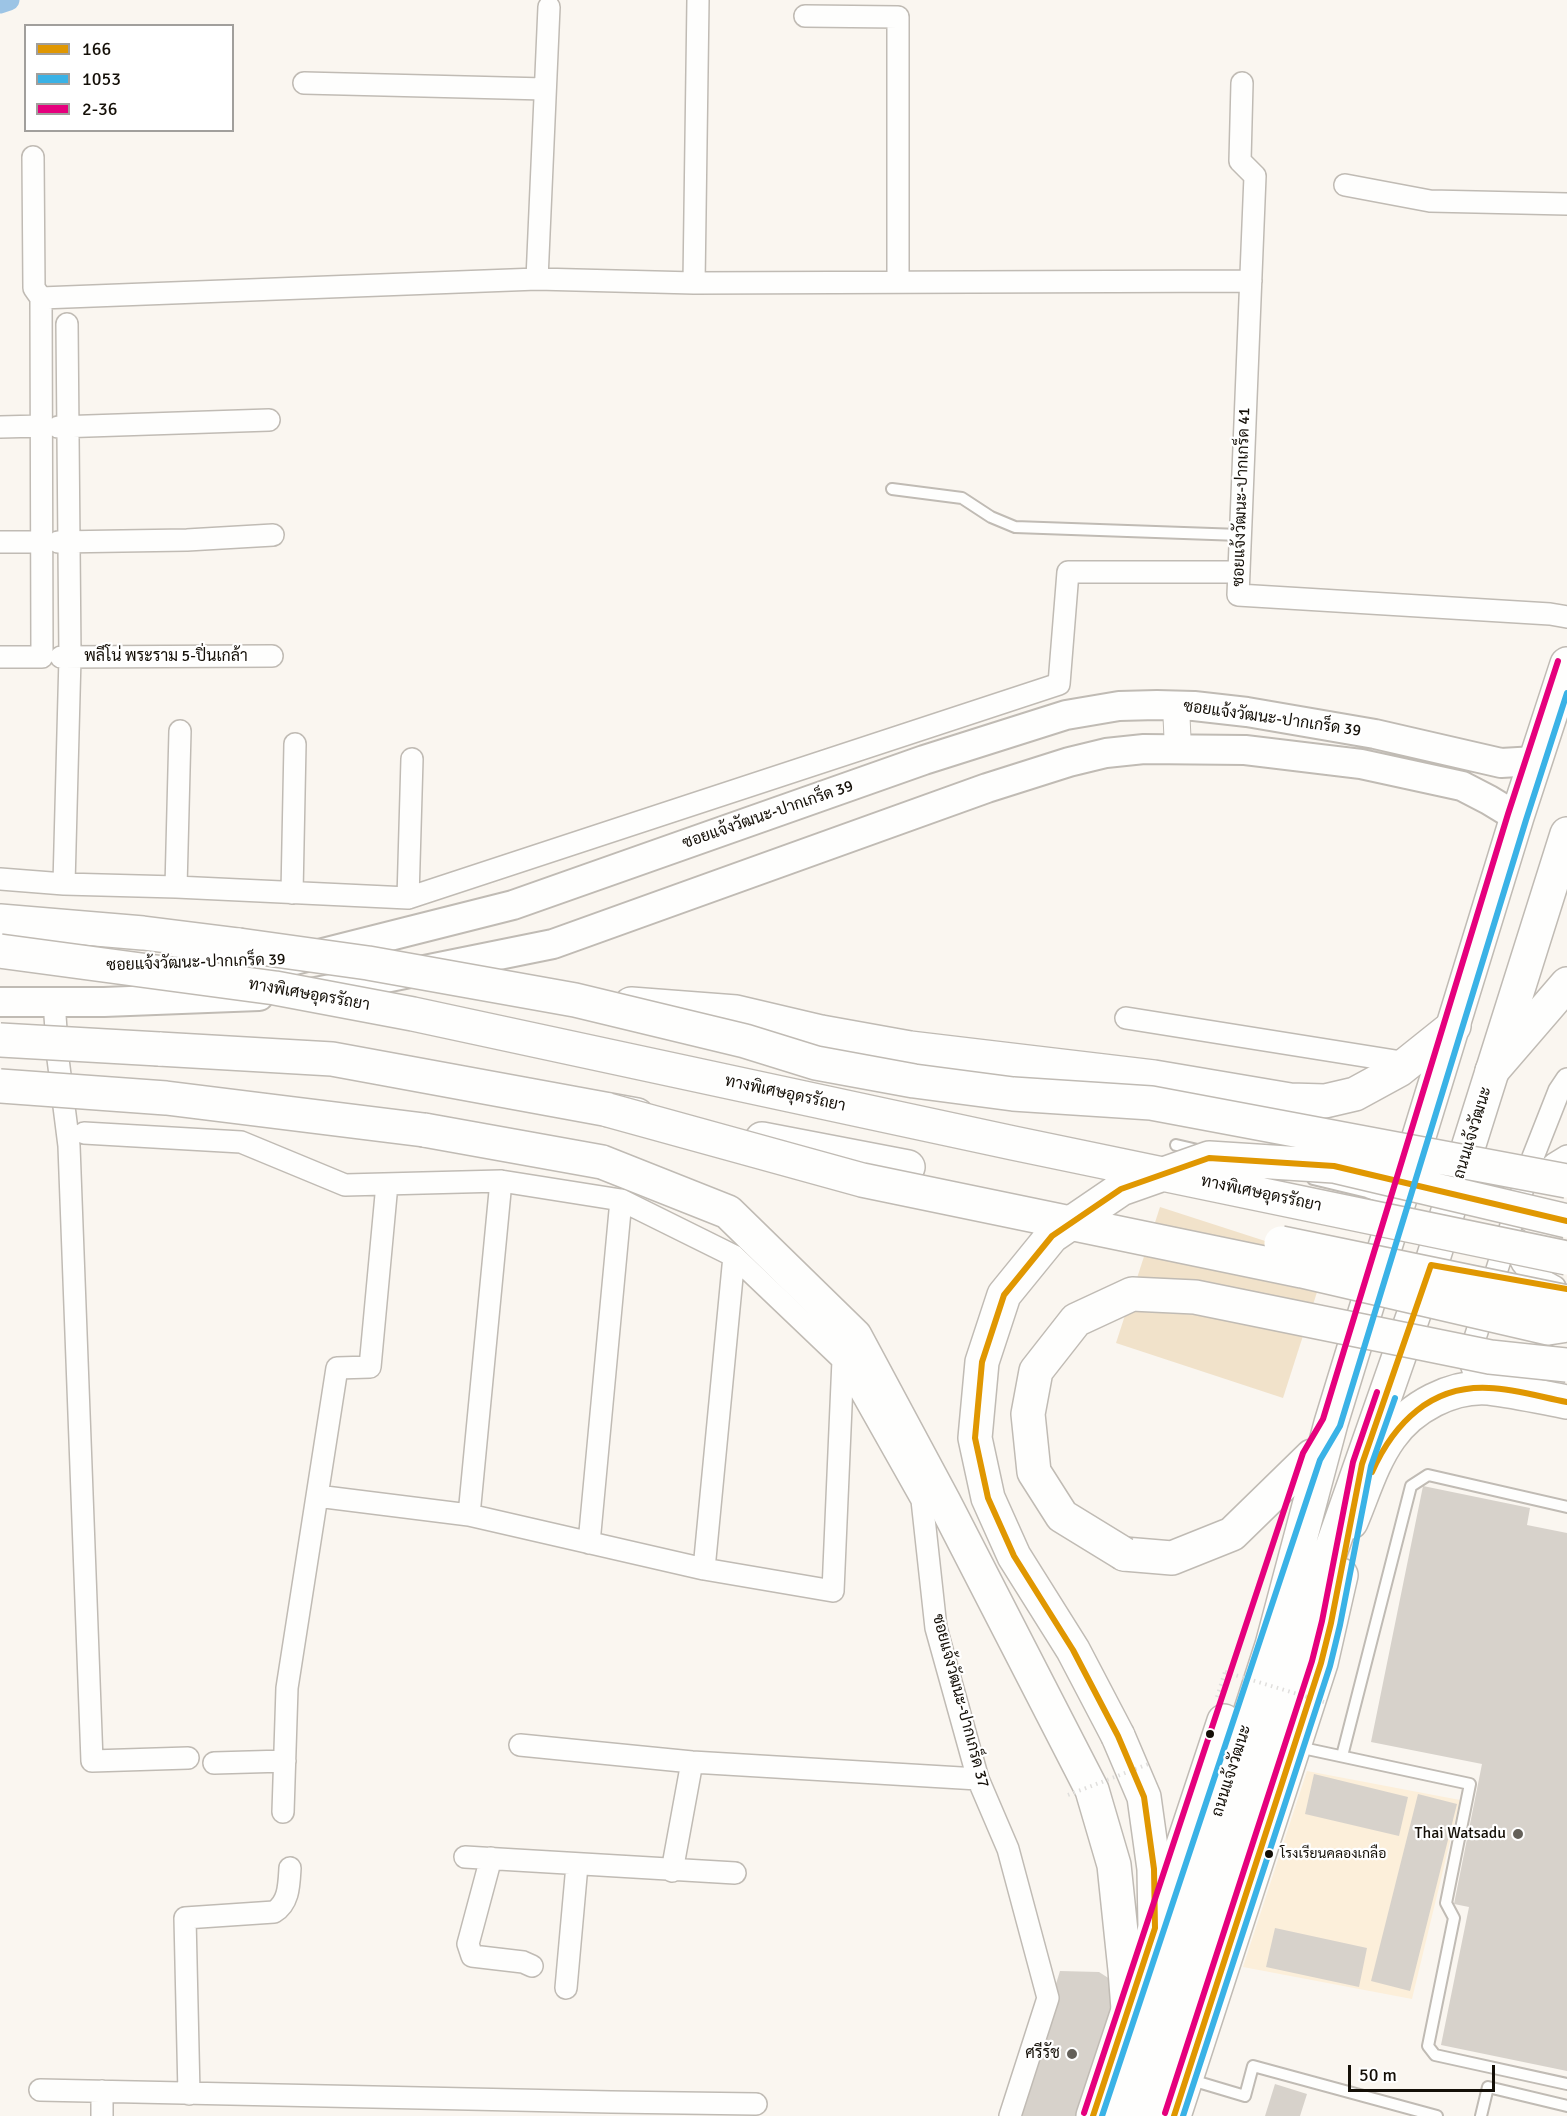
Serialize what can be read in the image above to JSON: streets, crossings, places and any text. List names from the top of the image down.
{
  "streets": {
    "main road": ["ซอยแจ้งวัฒนะ-ปากเกร็ด 39", "ทางพิเศษอุดรรัถยา", "ถนนแจ้งวัฒนะ"],
    "street": ["ซอยแจ้งวัฒนะ-ปากเกร็ด 41", "พลีโน่ พระราม 5-ปิ่นเกล้า", "ซอยแจ้งวัฒนะ-ปากเกร็ด 37"]
  },
  "crossings": [
    ["ซอยแจ้งวัฒนะ-ปากเกร็ด 39", "ถนนแจ้งวัฒนะ"]
  ],
  "places": ["Thai Watsadu", "โรงเรียนคลองเกลือ", "ศรีรัช"],
  "lines": ["transit line 2-36", "transit line 1053", "transit line 166"],
  "legend": ["166", "1053", "2-36"],
  "scale_bar": "50 m"
}
